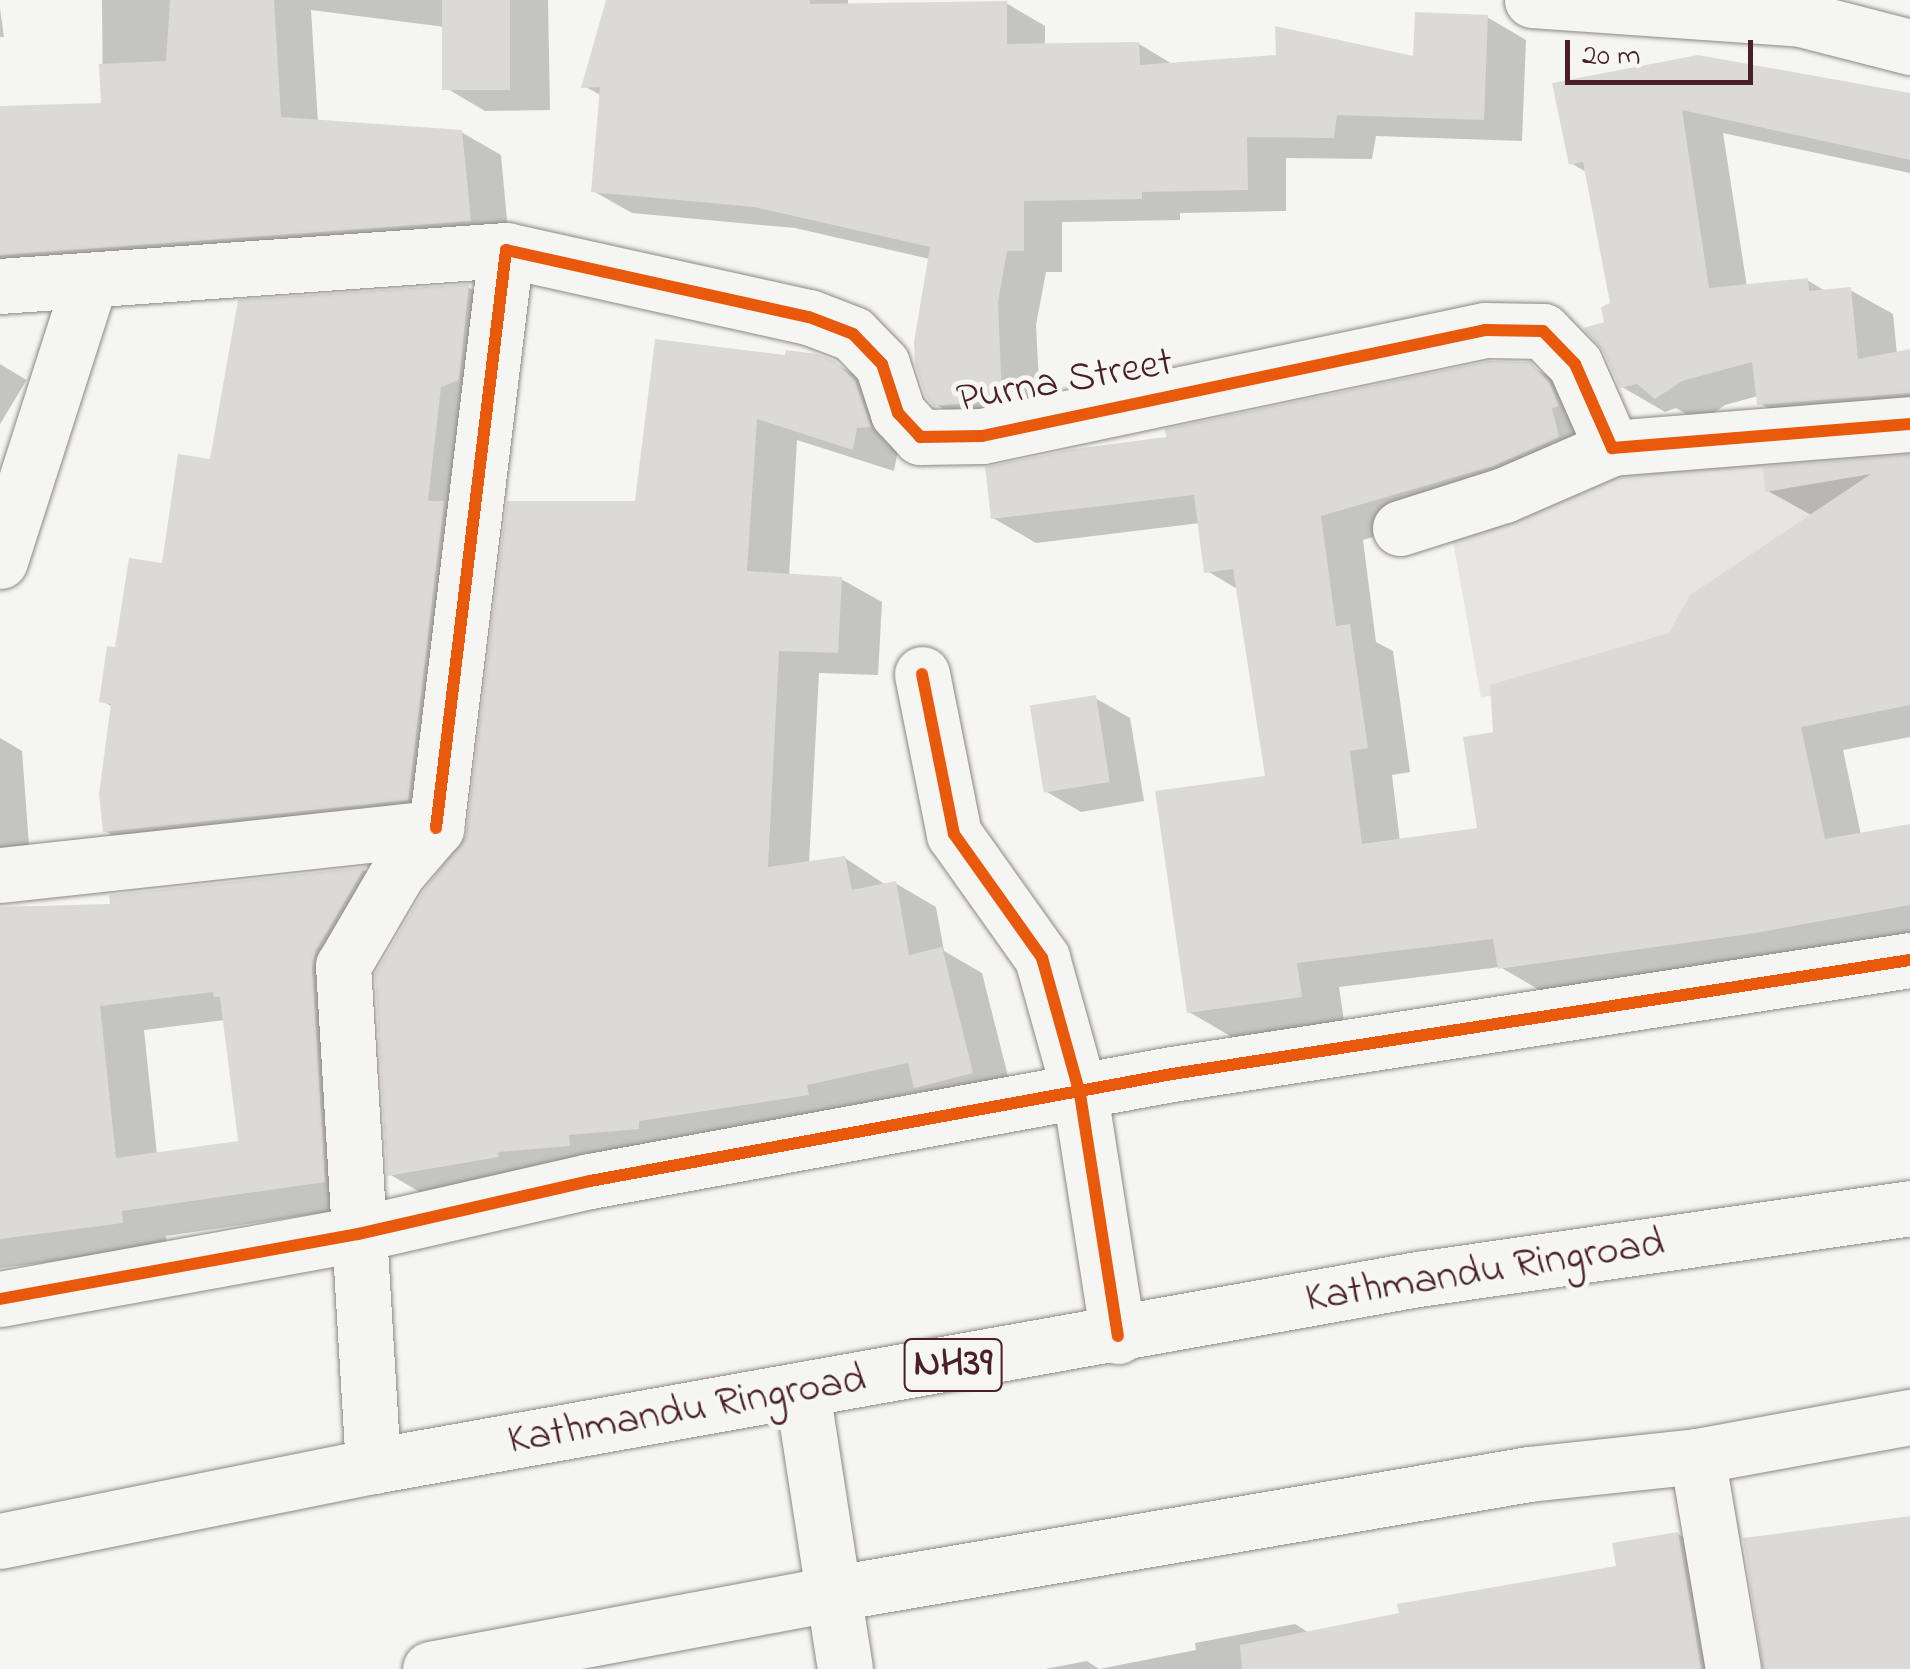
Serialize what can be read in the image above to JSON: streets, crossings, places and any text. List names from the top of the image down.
{
  "streets": {
    "main road": ["Purna Street", "Kathmandu Ringroad", "NH39"]
  },
  "scale_bar": "20 m"
}
